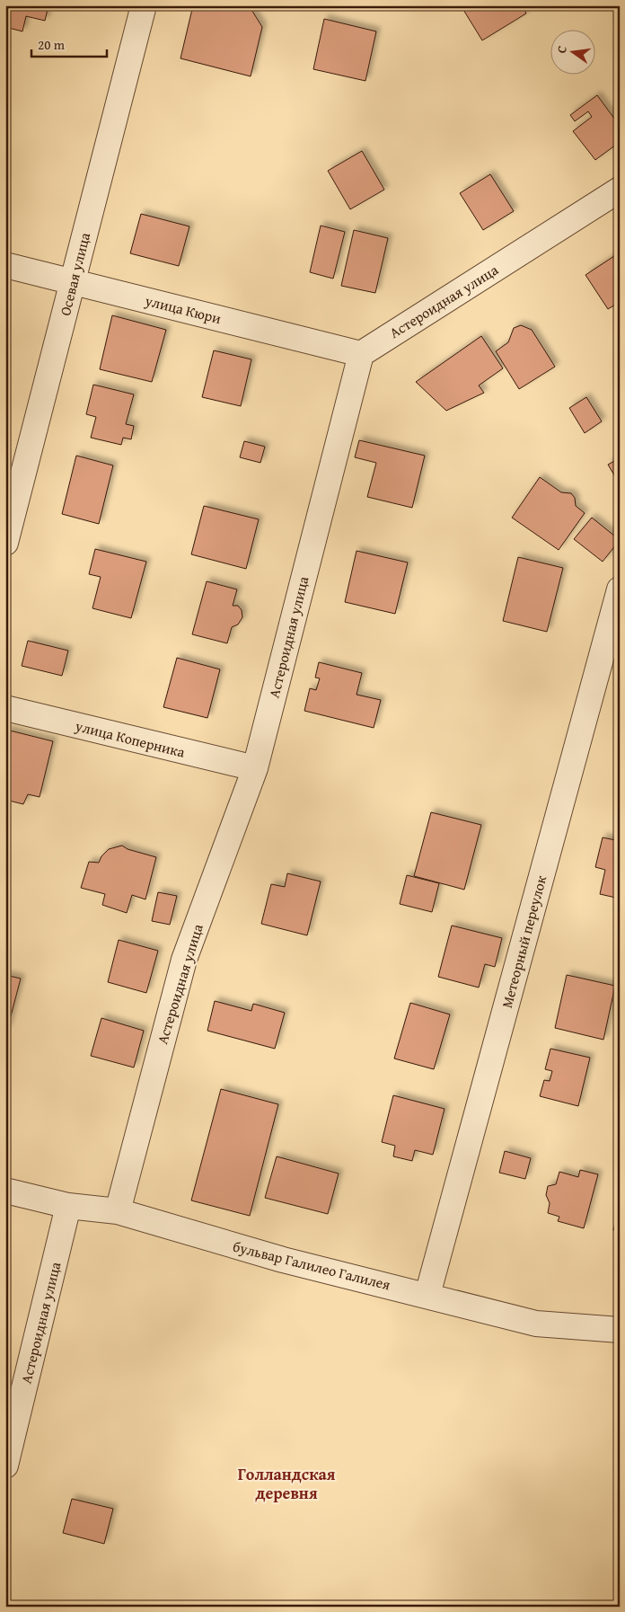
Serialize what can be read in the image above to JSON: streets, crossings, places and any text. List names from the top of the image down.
{
  "streets": {
    "street": [
      "Осевая улица",
      "Астероидная улица",
      "улица Кюри",
      "улица Коперника",
      "Метеорный переулок",
      "бульвар Галилео Галилея"
    ]
  },
  "crossings": [
    ["Осевая улица", "улица Кюри"],
    ["Астероидная улица", "улица Кюри"],
    ["Астероидная улица", "улица Коперника"],
    ["Астероидная улица", "бульвар Галилео Галилея"],
    ["Метеорный переулок", "бульвар Галилео Галилея"]
  ],
  "districts": ["Голландская деревня"],
  "scale_bar": "20 m",
  "north": "left"
}
